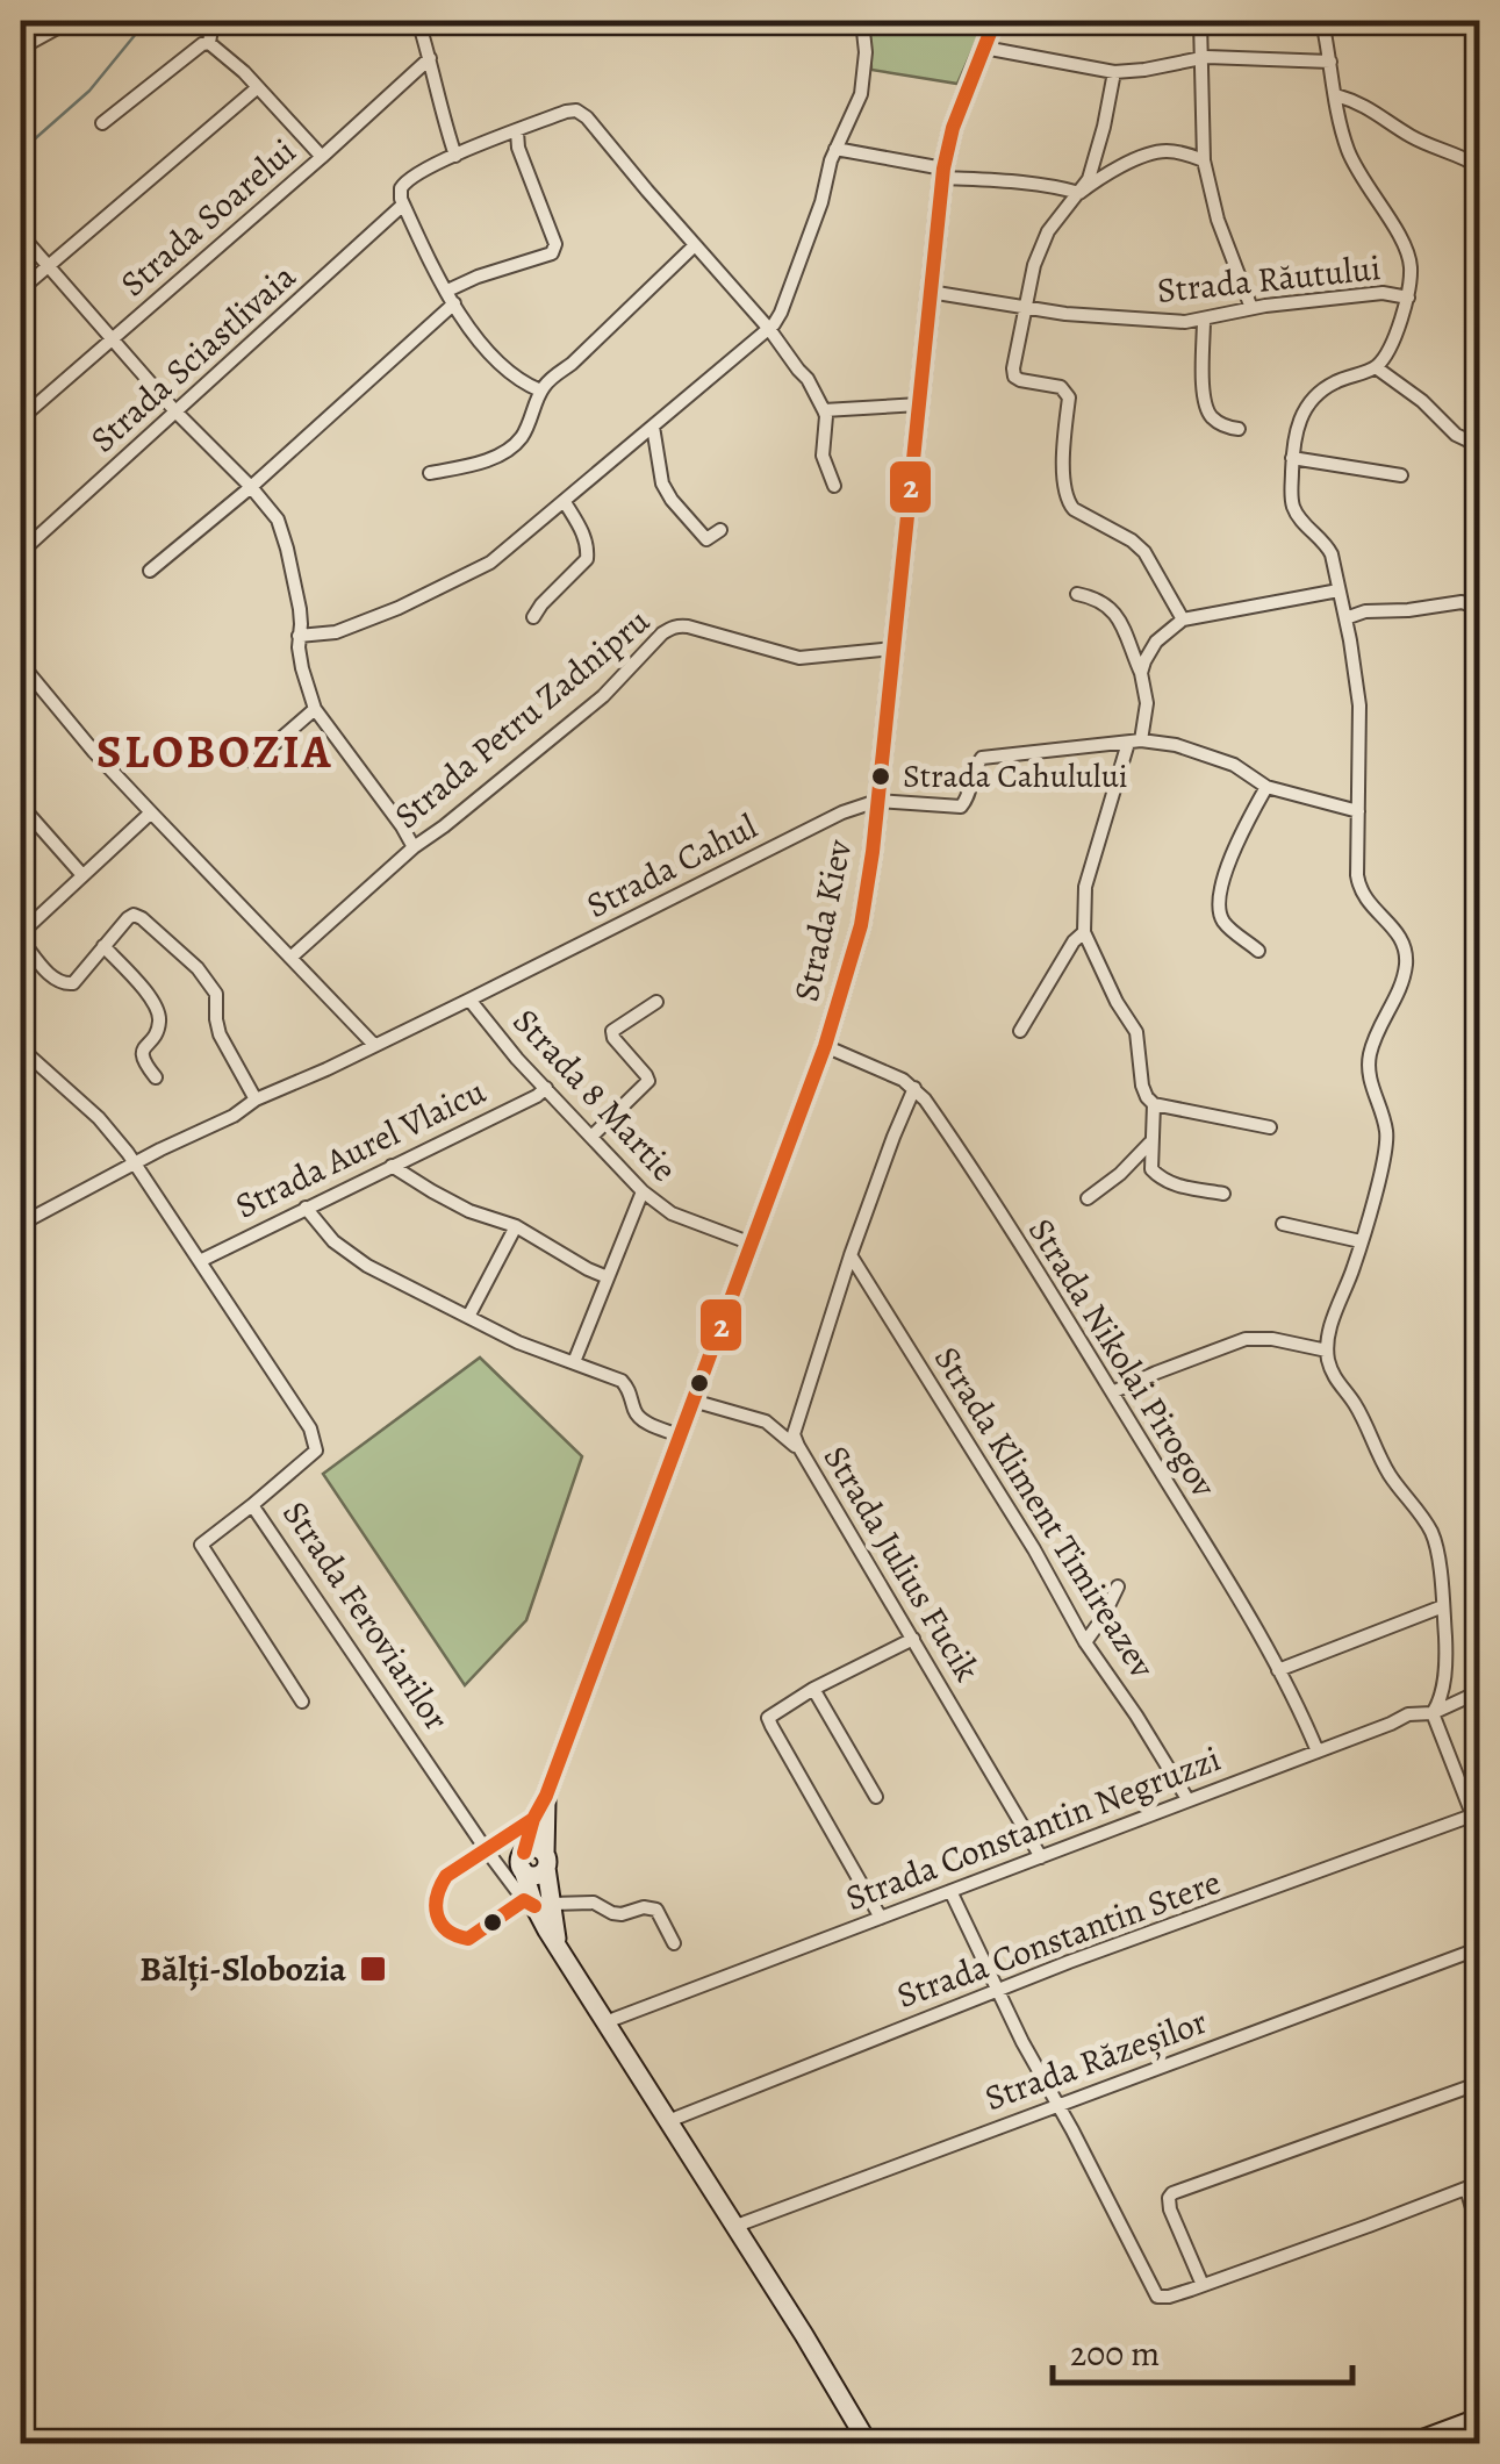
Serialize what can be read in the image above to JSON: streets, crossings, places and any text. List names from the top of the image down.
{
  "streets": {
    "main road": ["Strada Kiev"],
    "street": [
      "Strada Soarelui",
      "Strada Răutului",
      "Strada Sciastlivaia",
      "Strada Petru Zadnipru",
      "Strada Cahul",
      "Strada 8 Martie",
      "Strada Aurel Vlaicu",
      "Strada Nikolai Pirogov",
      "Strada Kliment Timireazev",
      "Strada Julius Fucik",
      "Strada Feroviarilor",
      "Strada Constantin Negruzzi",
      "Strada Constantin Stere",
      "Strada Răzeșilor"
    ]
  },
  "crossings": [
    ["Strada Răutului", "Strada Kiev"],
    ["Strada Petru Zadnipru", "Strada Kiev"],
    ["Strada Cahul", "Strada Kiev"],
    ["Strada Cahul", "Strada 8 Martie"],
    ["Strada Kiev", "Strada 8 Martie"],
    ["Strada Kiev", "Strada Nikolai Pirogov"],
    ["Strada Kiev", "Strada Feroviarilor"],
    ["Strada Kiev", "Strada Constantin Negruzzi"],
    ["Strada 8 Martie", "Strada Aurel Vlaicu"],
    ["Strada Nikolai Pirogov", "Strada Julius Fucik"],
    ["Strada Nikolai Pirogov", "Strada Constantin Negruzzi"],
    ["Strada Kliment Timireazev", "Strada Julius Fucik"],
    ["Strada Kliment Timireazev", "Strada Constantin Negruzzi"],
    ["Strada Julius Fucik", "Strada Constantin Negruzzi"]
  ],
  "districts": ["SLOBOZIA"],
  "places": {
    "other": ["Strada Cahulului"],
    "transit": ["Bălți-Slobozia"]
  },
  "lines": ["transit line 2"],
  "scale_bar": "200 m"
}
